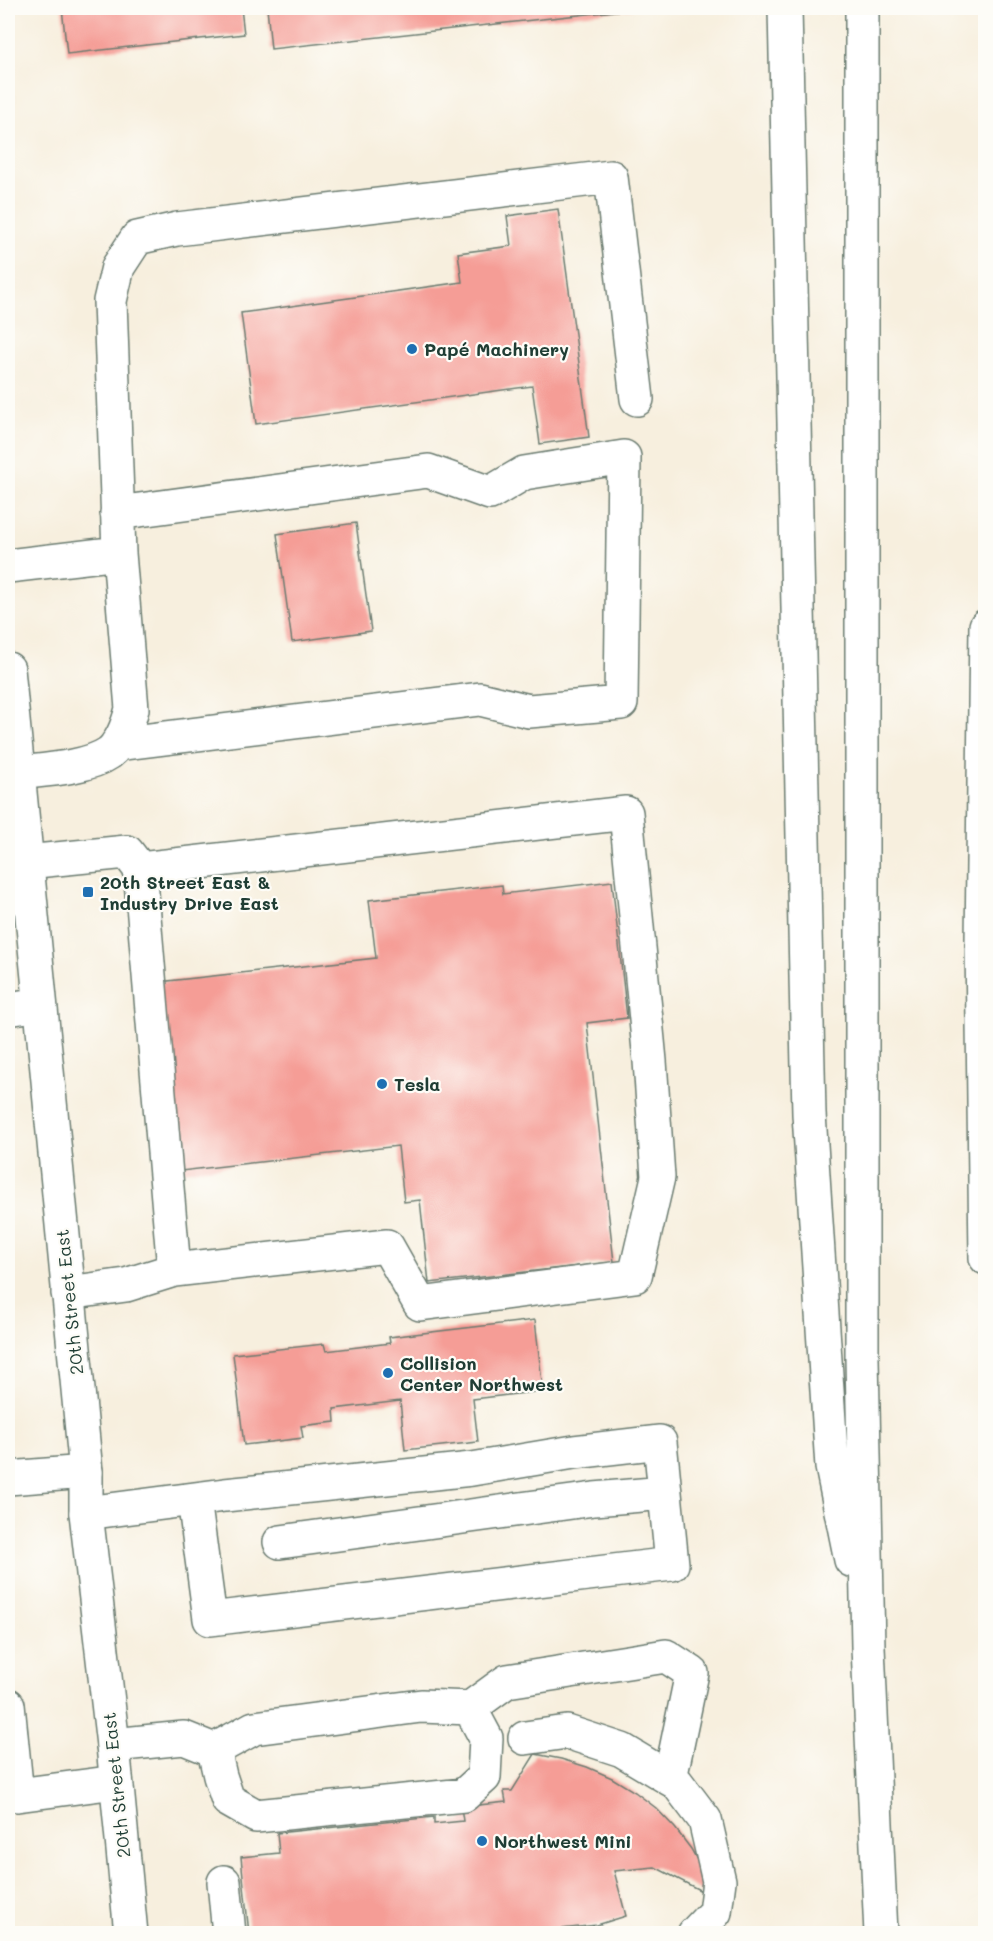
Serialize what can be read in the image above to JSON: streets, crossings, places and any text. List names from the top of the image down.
{
  "streets": {
    "main road": ["20th Street East"]
  },
  "places": {
    "other": [
      "Papé Machinery",
      "Tesla",
      "Collision Center Northwest",
      "Northwest Mini"
    ],
    "transit": ["20th Street East & Industry Drive East"]
  }
}
